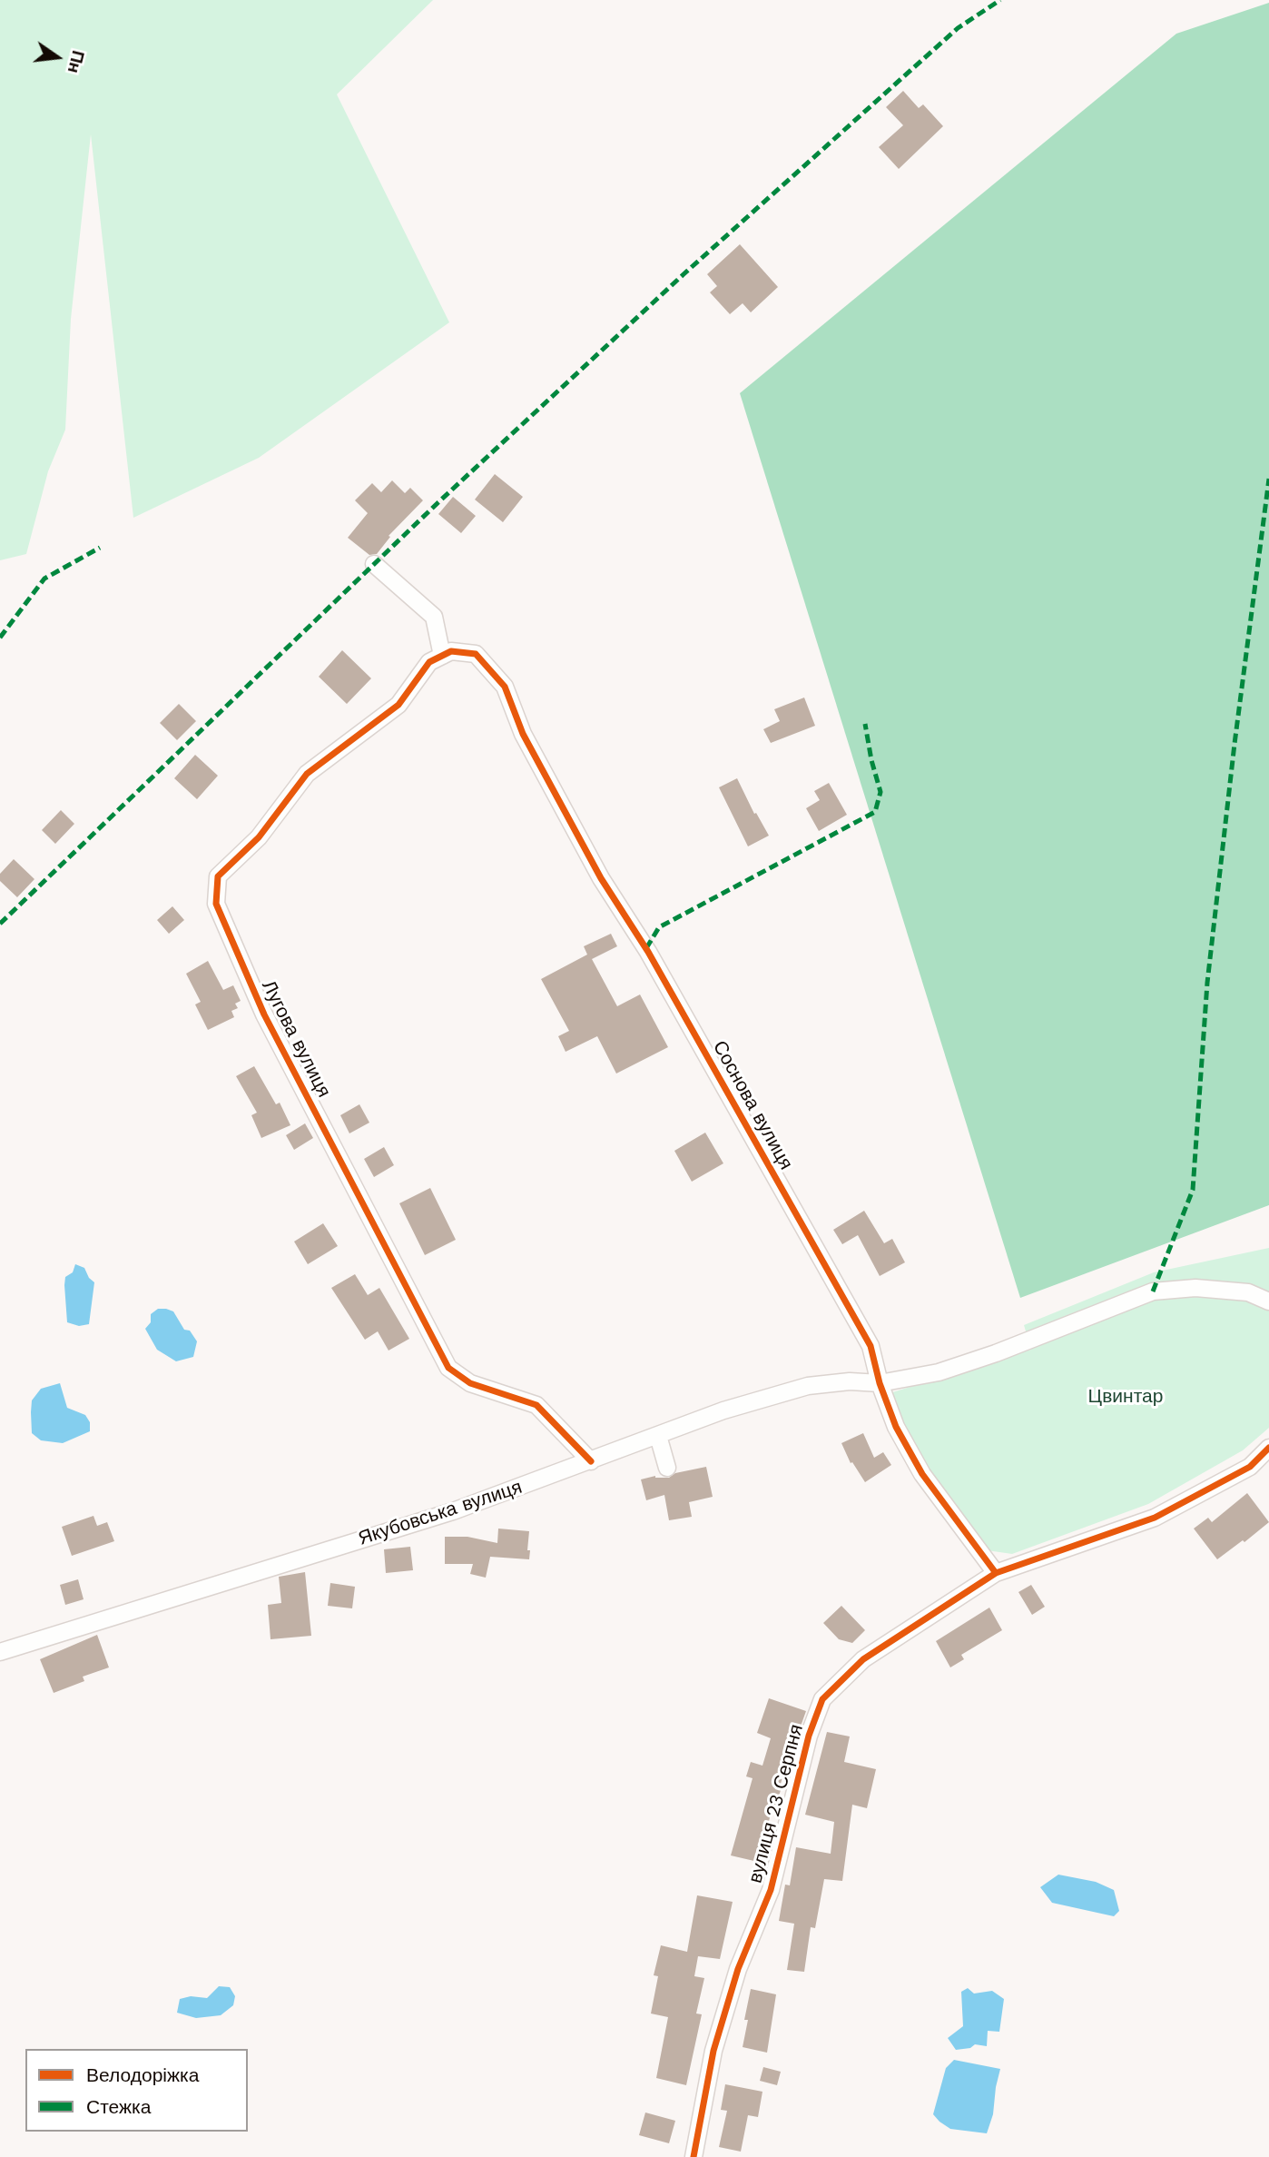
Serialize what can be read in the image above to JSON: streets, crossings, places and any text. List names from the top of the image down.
{
  "streets": {
    "street": [
      "Лугова вулиця",
      "Соснова вулиця",
      "Якубовська вулиця",
      "вулиця 23 Серпня"
    ]
  },
  "crossings": [
    ["Лугова вулиця", "Соснова вулиця"],
    ["Лугова вулиця", "Якубовська вулиця"],
    ["Соснова вулиця", "Якубовська вулиця"],
    ["Соснова вулиця", "вулиця 23 Серпня"]
  ],
  "parks": ["Цвинтар"],
  "legend": ["Велодоріжка", "Стежка"],
  "north": "right"
}
